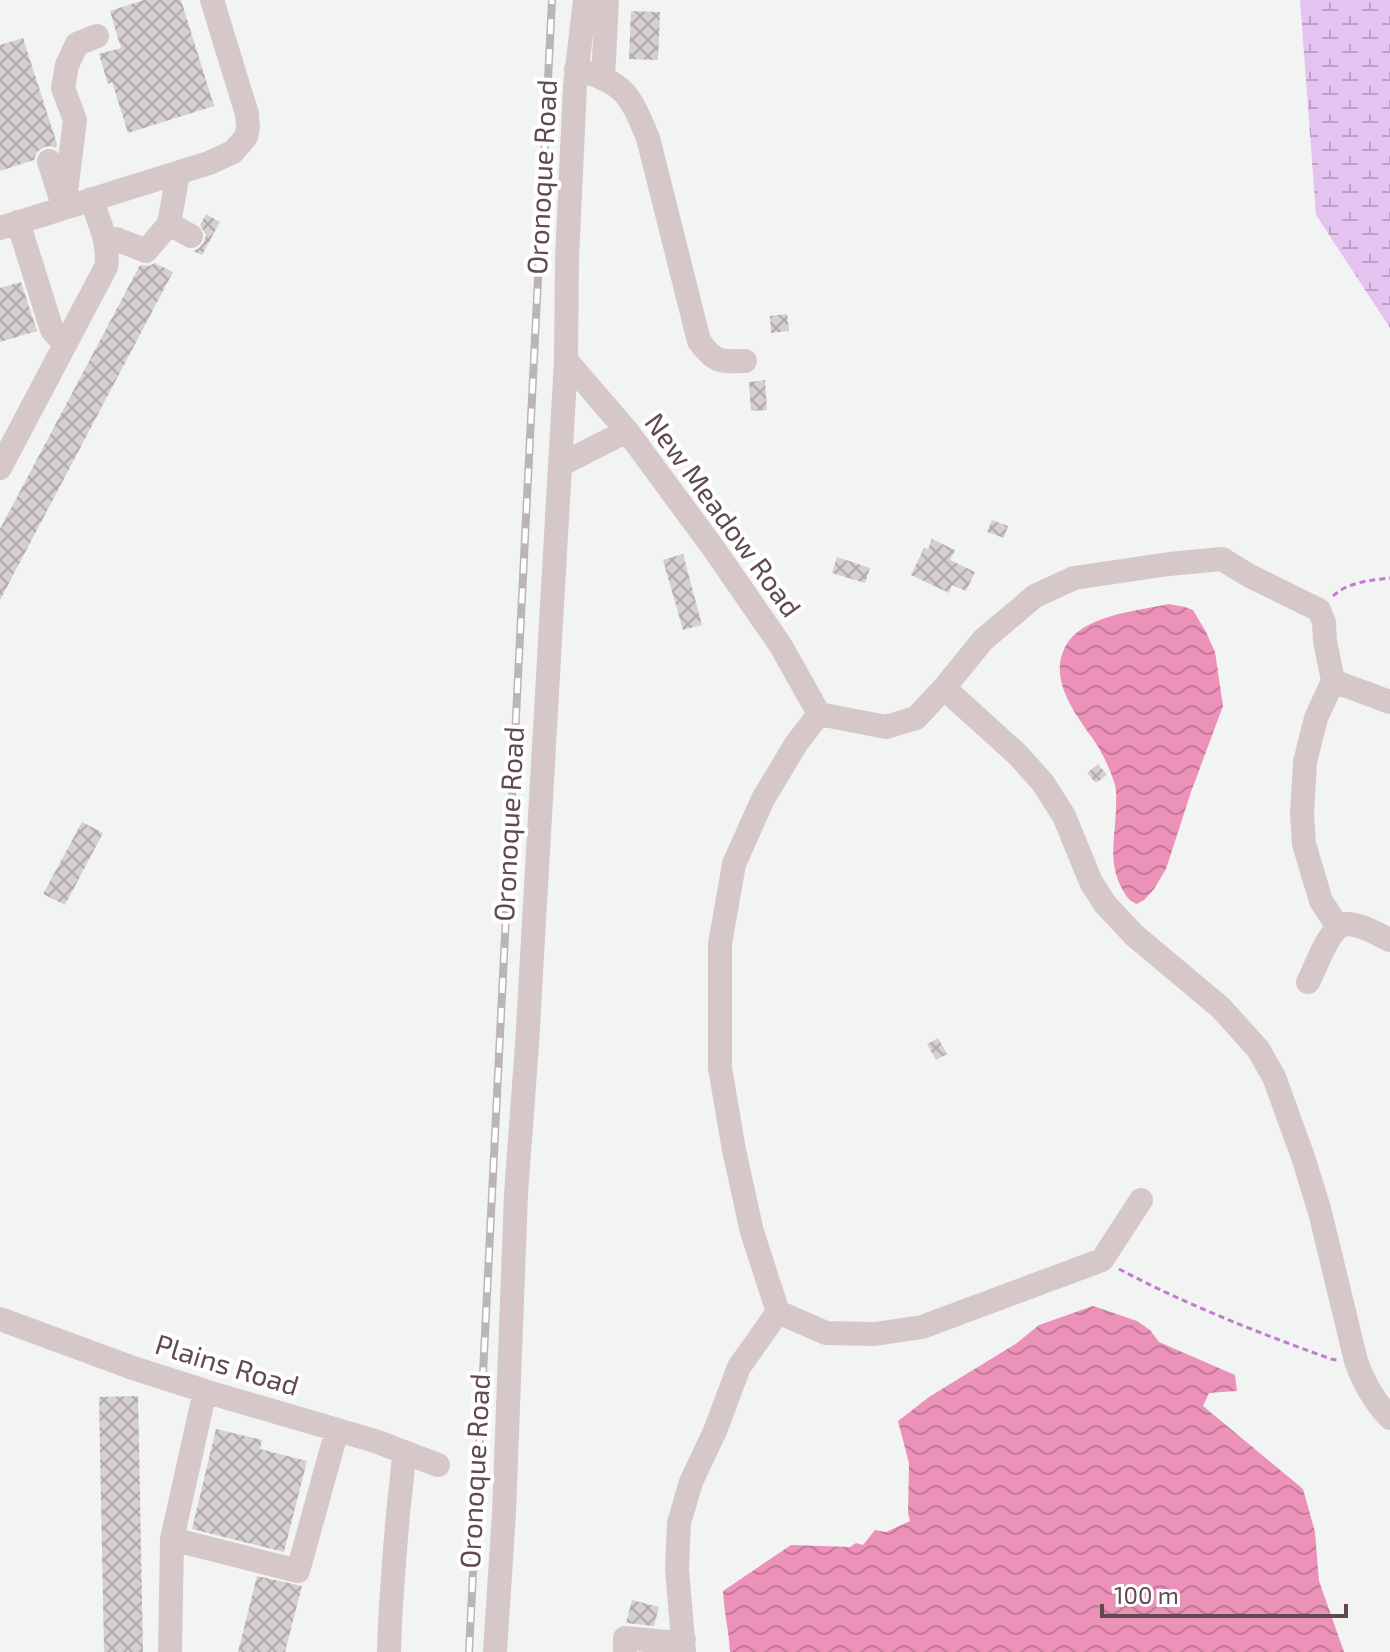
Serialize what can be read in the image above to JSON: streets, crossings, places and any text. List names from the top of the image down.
{
  "streets": {
    "street": ["Oronoque Road", "New Meadow Road", "Plains Road"]
  },
  "crossings": [
    ["Oronoque Road", "New Meadow Road"]
  ],
  "scale_bar": "100 m"
}
